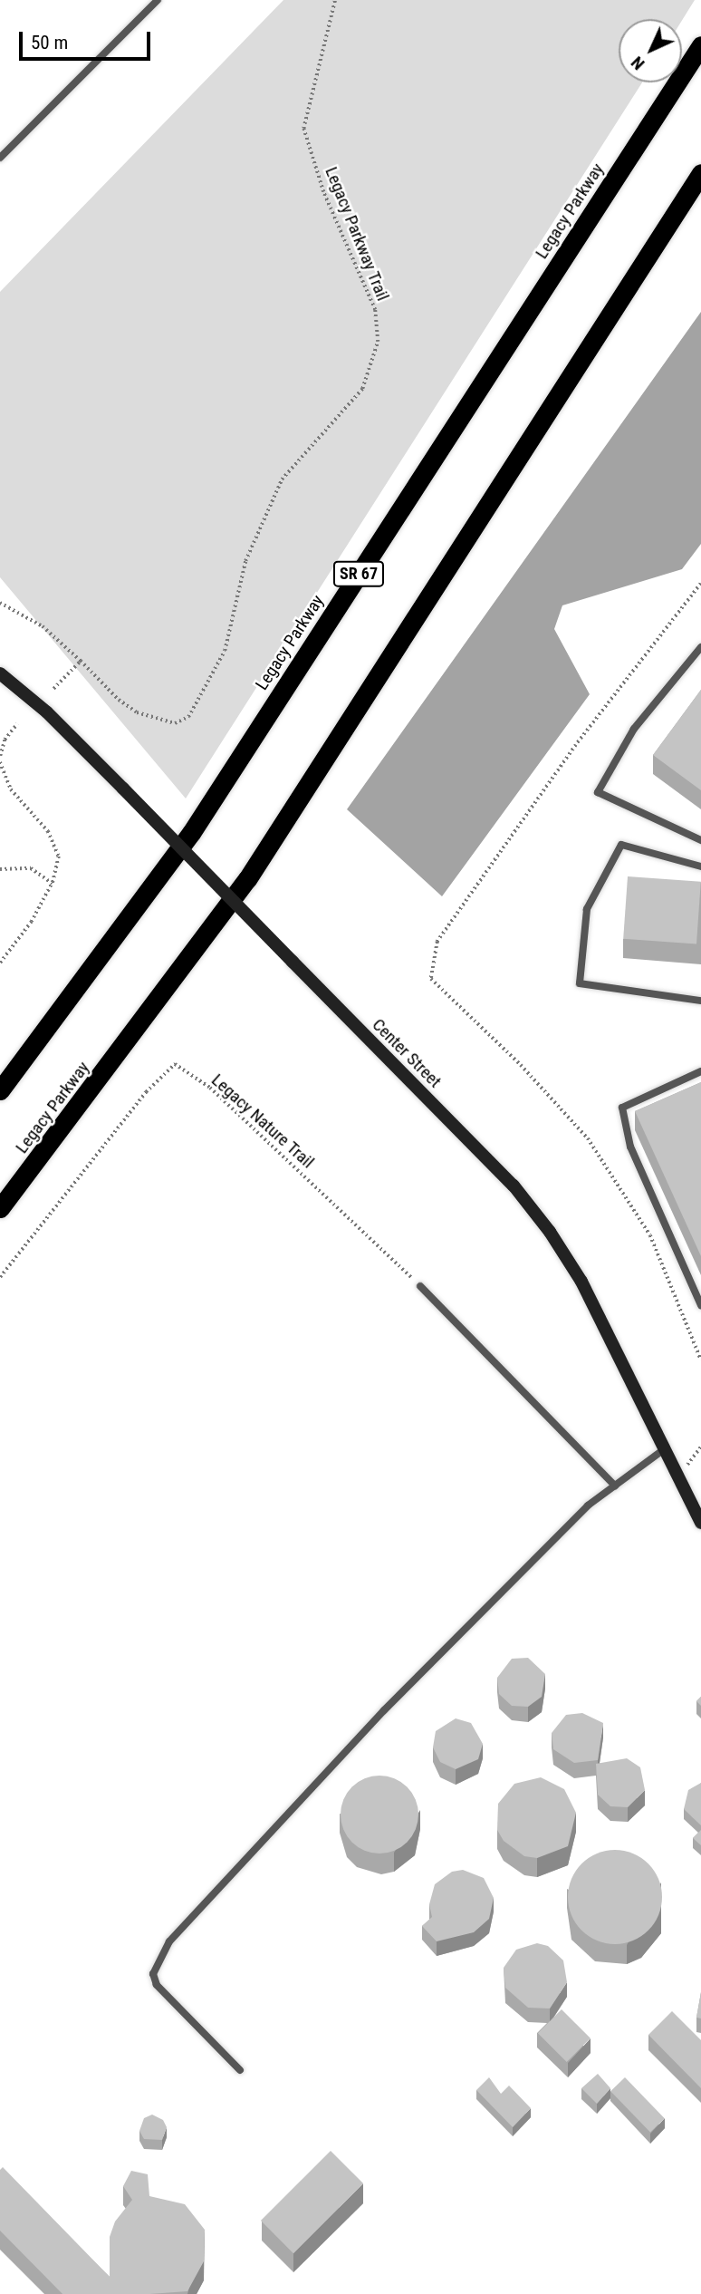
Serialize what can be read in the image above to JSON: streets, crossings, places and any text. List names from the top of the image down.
{
  "streets": {
    "highway": ["Legacy Parkway", "SR 67"],
    "street": ["Center Street"],
    "path": ["Legacy Parkway Trail", "Legacy Nature Trail"]
  },
  "scale_bar": "50 m",
  "north": "bottom left"
}
